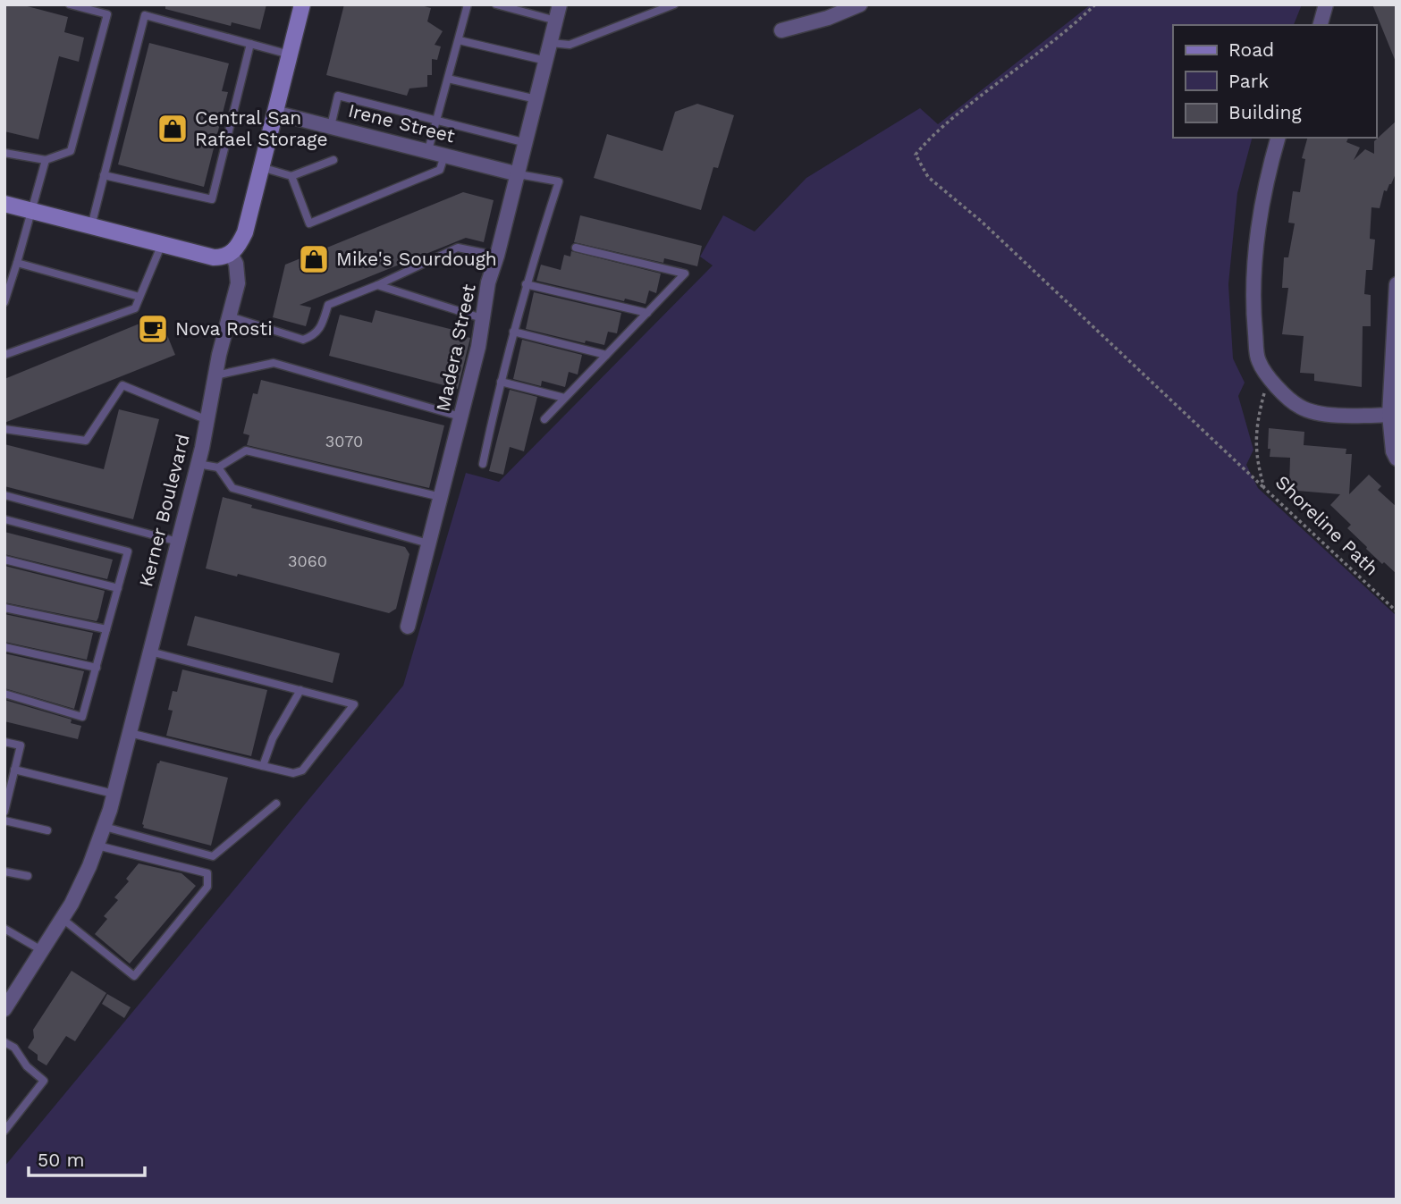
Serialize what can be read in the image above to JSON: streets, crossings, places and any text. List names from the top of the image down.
{
  "streets": {
    "street": ["Irene Street", "Madera Street", "Kerner Boulevard"],
    "path": ["Shoreline Path"]
  },
  "crossings": [
    ["Irene Street", "Madera Street"]
  ],
  "places": {
    "shop": ["Central San Rafael Storage", "Mike's Sourdough"],
    "cafe": ["Nova Rosti"]
  },
  "house_numbers": ["3070", "3060"],
  "legend": ["Road", "Park", "Building"],
  "scale_bar": "50 m"
}
